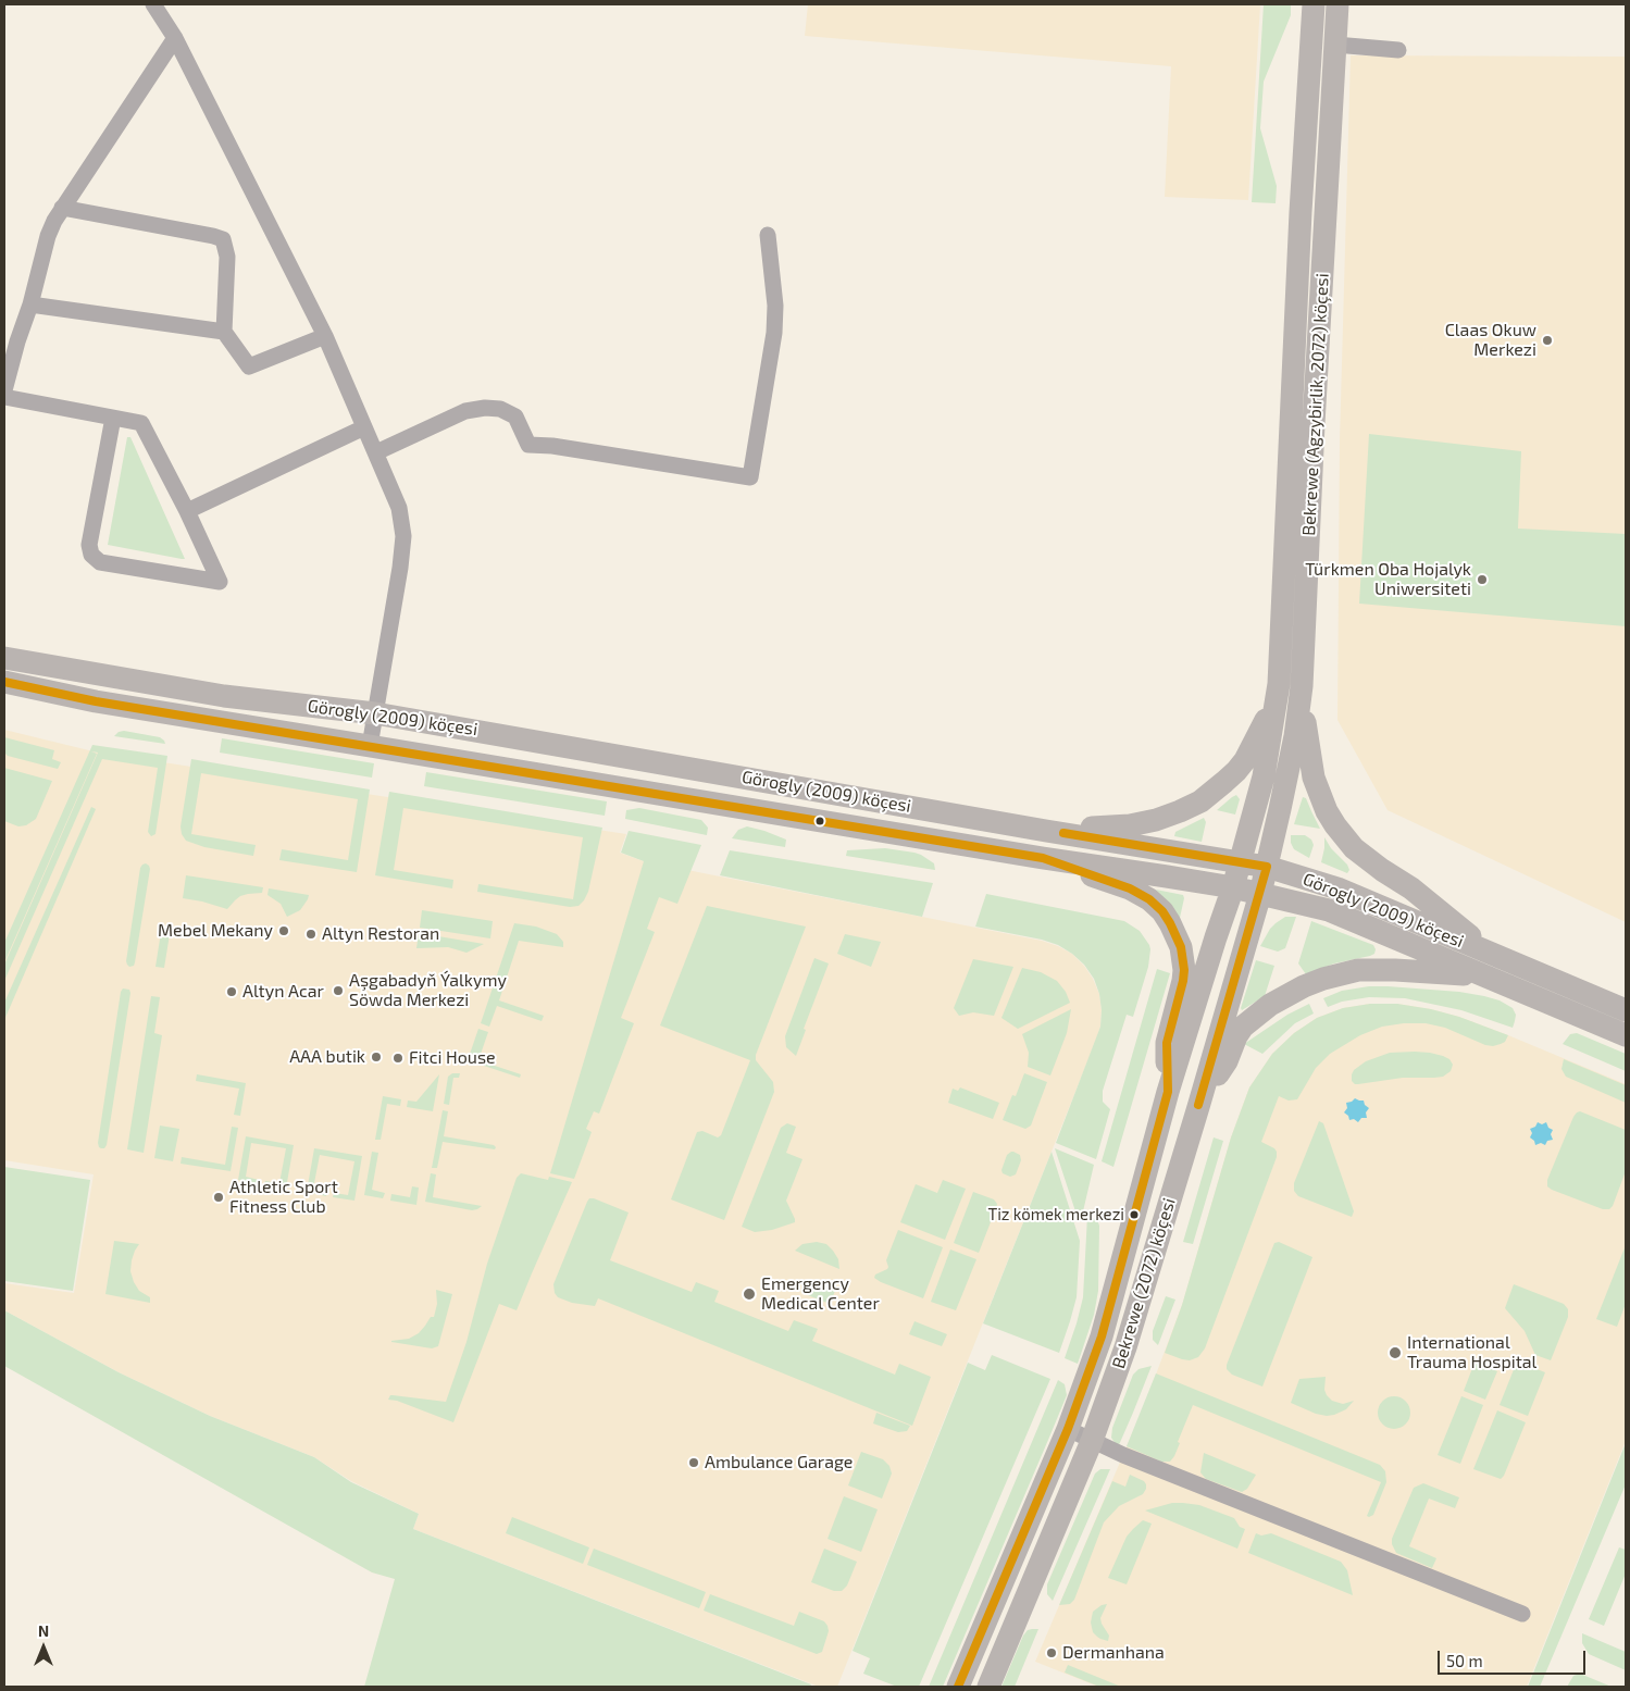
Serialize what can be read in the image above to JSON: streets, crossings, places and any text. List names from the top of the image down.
{
  "streets": {
    "main road": ["Bekrewe (Agzybirlik, 2072) köçesi", "Görogly (2009) köçesi", "Bekrewe (2072) köçesi"]
  },
  "crossings": [
    ["Bekrewe (Agzybirlik, 2072) köçesi", "Görogly (2009) köçesi"],
    ["Bekrewe (Agzybirlik, 2072) köçesi", "Bekrewe (2072) köçesi"],
    ["Görogly (2009) köçesi", "Bekrewe (2072) köçesi"]
  ],
  "places": [
    "Claas Okuw Merkezi",
    "Türkmen Oba Hojalyk Uniwersiteti",
    "Mebel Mekany",
    "Altyn Restoran",
    "Aşgabadyň Ýalkymy Söwda Merkezi",
    "Altyn Acar",
    "AAA butik",
    "Fitci House",
    "Athletic Sport Fitness Club",
    "Tiz kömek merkezi",
    "Emergency Medical Center",
    "International Trauma Hospital",
    "Ambulance Garage",
    "Dermanhana"
  ],
  "scale_bar": "50 m",
  "north": "top"
}
